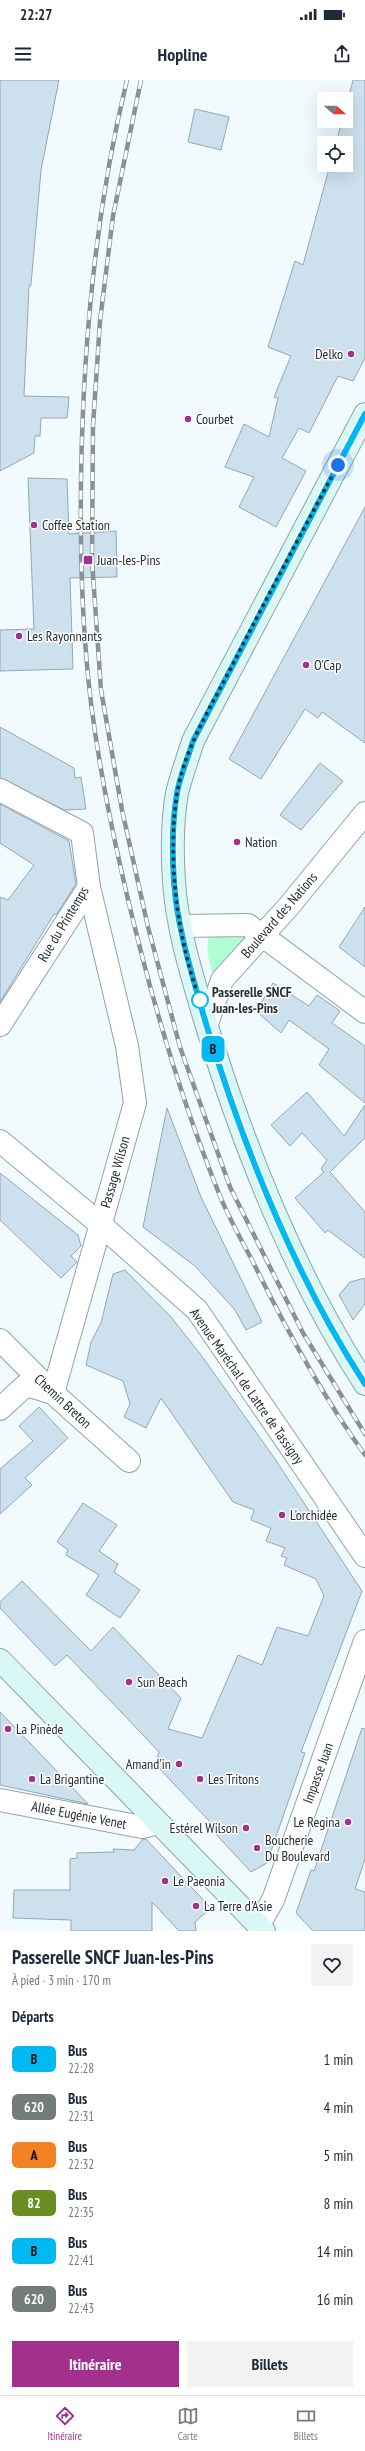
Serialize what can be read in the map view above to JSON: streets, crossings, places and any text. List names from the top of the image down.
{
  "streets": {
    "street": [
      "Boulevard des Nations",
      "Rue du Printemps",
      "Passage Wilson",
      "Avenue Maréchal de Lattre de Tassigny",
      "Chemin Breton",
      "Impasse Juan",
      "Allée Eugénie Venet"
    ]
  },
  "crossings": [
    ["Rue du Printemps", "Passage Wilson"],
    ["Passage Wilson", "Avenue Maréchal de Lattre de Tassigny"],
    ["Passage Wilson", "Chemin Breton"]
  ],
  "places": {
    "other": [
      "Delko",
      "Courbet",
      "Coffee Station",
      "Les Rayonnants",
      "O'Cap",
      "Nation",
      "Passerelle SNCF Juan-les-Pins",
      "L'orchidée",
      "Sun Beach",
      "La Pinède",
      "Amand'in",
      "La Brigantine",
      "Les Tritons",
      "Le Regina",
      "Estérel Wilson",
      "Boucherie Du Boulevard",
      "Le Paeonia",
      "La Terre d'Asie"
    ],
    "transit": ["Juan-les-Pins"]
  },
  "lines": ["bus line B"],
  "north": "right",
  "page": {
    "status": "22:27",
    "header": "Hopline",
    "on_map": "B",
    "heading": [
      ["Passerelle SNCF Juan-les-Pins", "À pied · 3 min · 170 m"],
      "Départs"
    ],
    "list": [
      {
        "mark": "B",
        "name": "Bus",
        "note": "22:28",
        "value": "1 min"
      },
      {
        "mark": "620",
        "name": "Bus",
        "note": "22:31",
        "value": "4 min"
      },
      {
        "mark": "A",
        "name": "Bus",
        "note": "22:32",
        "value": "5 min"
      },
      {
        "mark": "82",
        "name": "Bus",
        "note": "22:35",
        "value": "8 min"
      },
      {
        "mark": "B",
        "name": "Bus",
        "note": "22:41",
        "value": "14 min"
      },
      {
        "mark": "620",
        "name": "Bus",
        "note": "22:43",
        "value": "16 min"
      }
    ],
    "buttons": ["Itinéraire", "Billets"],
    "tabs": ["Itinéraire", "Carte", "Billets"]
  }
}
